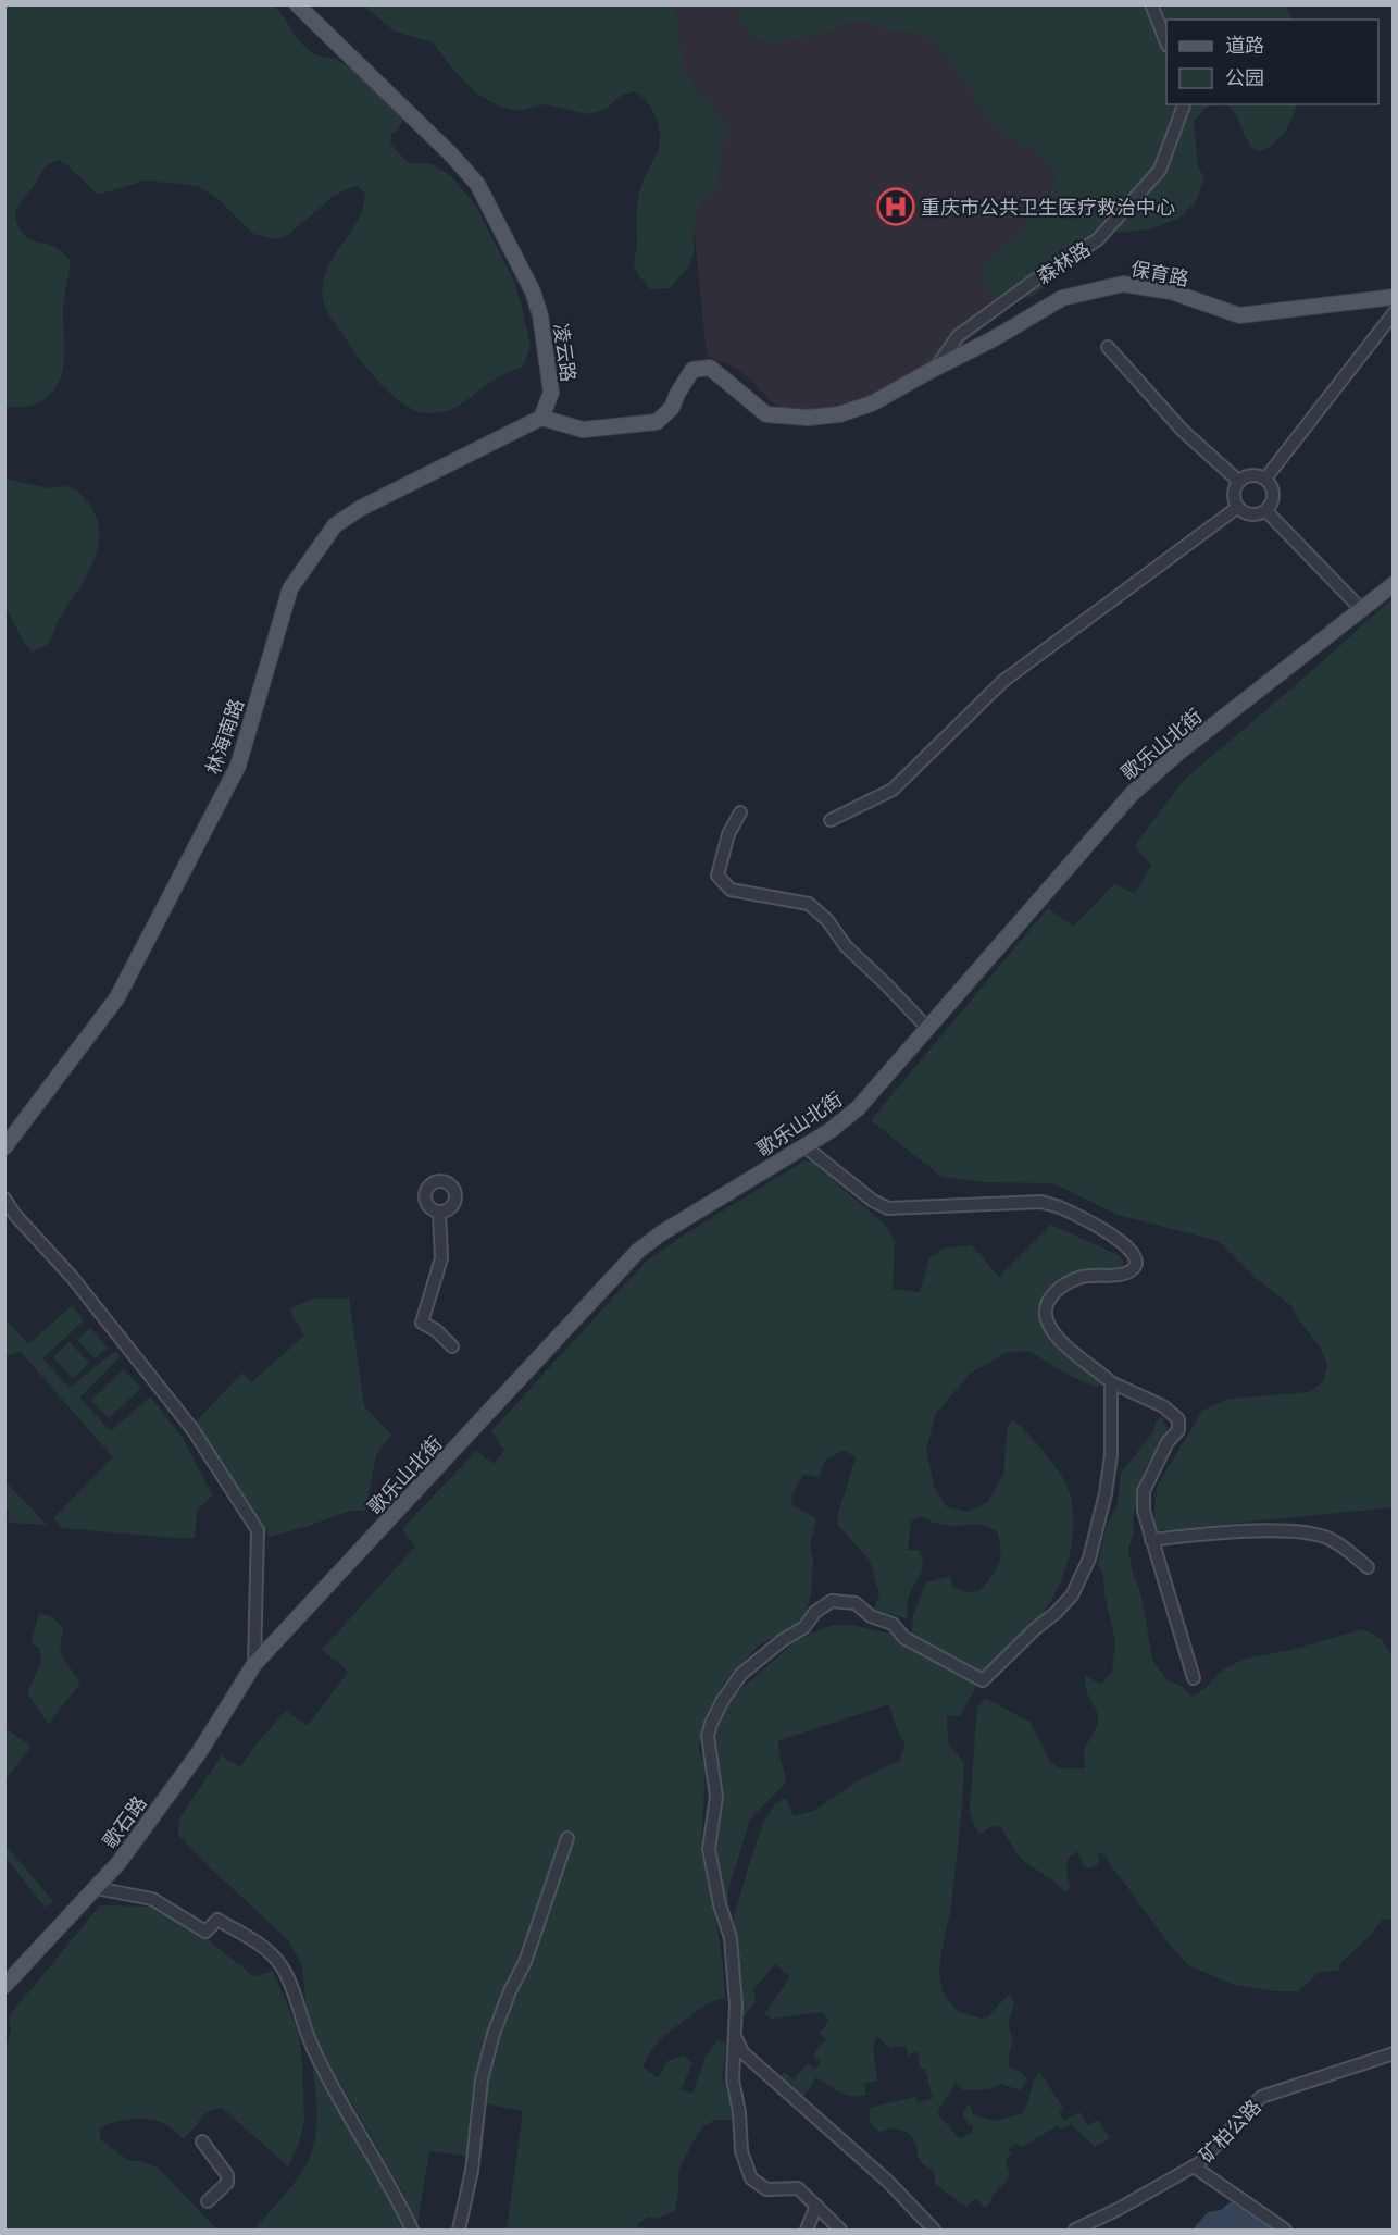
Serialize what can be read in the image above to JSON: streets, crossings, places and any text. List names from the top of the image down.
{
  "streets": {
    "main road": [
      "保育路",
      "凌云路",
      "林海南路",
      "歌乐山北街",
      "歌石路"
    ],
    "street": ["森林路", "矿柏公路"]
  },
  "crossings": [
    ["森林路", "保育路"],
    ["凌云路", "林海南路"],
    ["歌乐山北街", "歌石路"]
  ],
  "places": {
    "hospital": ["重庆市公共卫生医疗救治中心"]
  },
  "legend": ["道路", "公园"]
}
